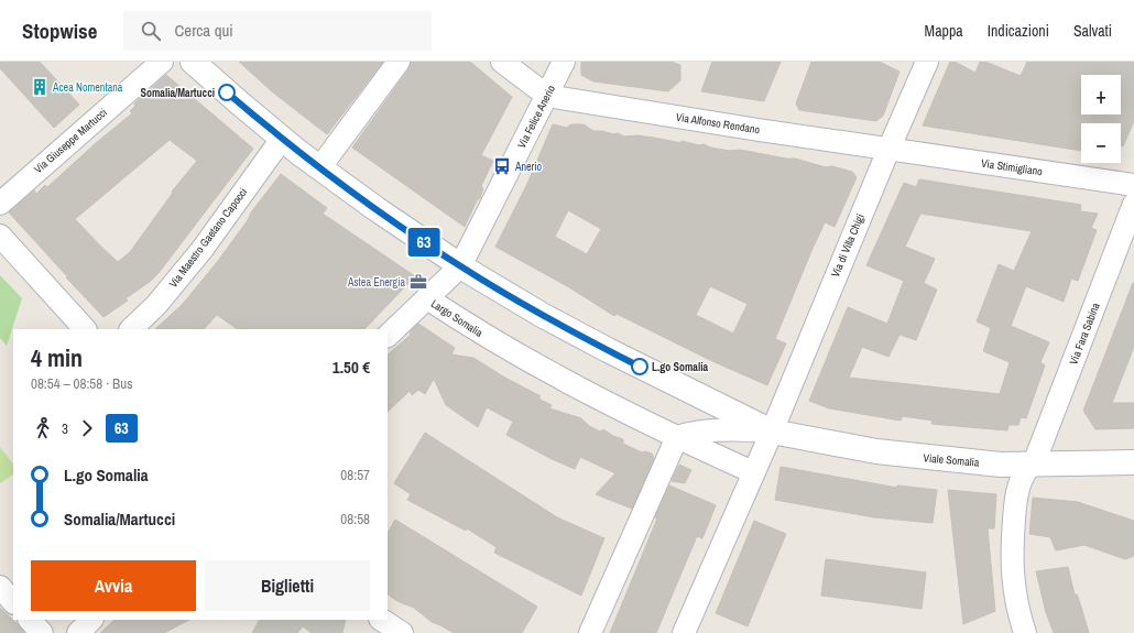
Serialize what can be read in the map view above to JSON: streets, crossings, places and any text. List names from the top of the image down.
{
  "streets": {
    "main road": ["Viale Somalia"],
    "street": [
      "Via Felice Anerio",
      "Via Alfonso Rendano",
      "Via Giuseppe Martucci",
      "Via Stimigliano",
      "Via Maestro Gaetano Capocci",
      "Via di Villa Chigi",
      "Largo Somalia",
      "Via Fara Sabina"
    ]
  },
  "crossings": [
    ["Via Felice Anerio", "Via Alfonso Rendano"],
    ["Via Felice Anerio", "Largo Somalia"],
    ["Via Alfonso Rendano", "Via Stimigliano"],
    ["Via Alfonso Rendano", "Via di Villa Chigi"],
    ["Via Stimigliano", "Via di Villa Chigi"],
    ["Via di Villa Chigi", "Viale Somalia"],
    ["Via Fara Sabina", "Viale Somalia"]
  ],
  "places": {
    "building": ["Acea Nomentana"],
    "other": ["Somalia/Martucci", "L.go Somalia"],
    "bus stop": ["Anerio"],
    "office": ["Astea Energia"]
  },
  "lines": ["bus line 63"],
  "page": {
    "header": "Stopwise",
    "search": "Cerca qui",
    "nav": ["Mappa", "Indicazioni", "Salvati"],
    "on_map": "63",
    "map_buttons": ["+", "−"],
    "heading": ["4 min", "08:54 – 08:58 · Bus", "1.50 €"],
    "legs": ["3", "63"],
    "list": [
      {
        "name": "L.go Somalia",
        "value": "08:57"
      },
      {
        "name": "Somalia/Martucci",
        "value": "08:58"
      }
    ],
    "buttons": ["Avvia", "Biglietti"]
  }
}
